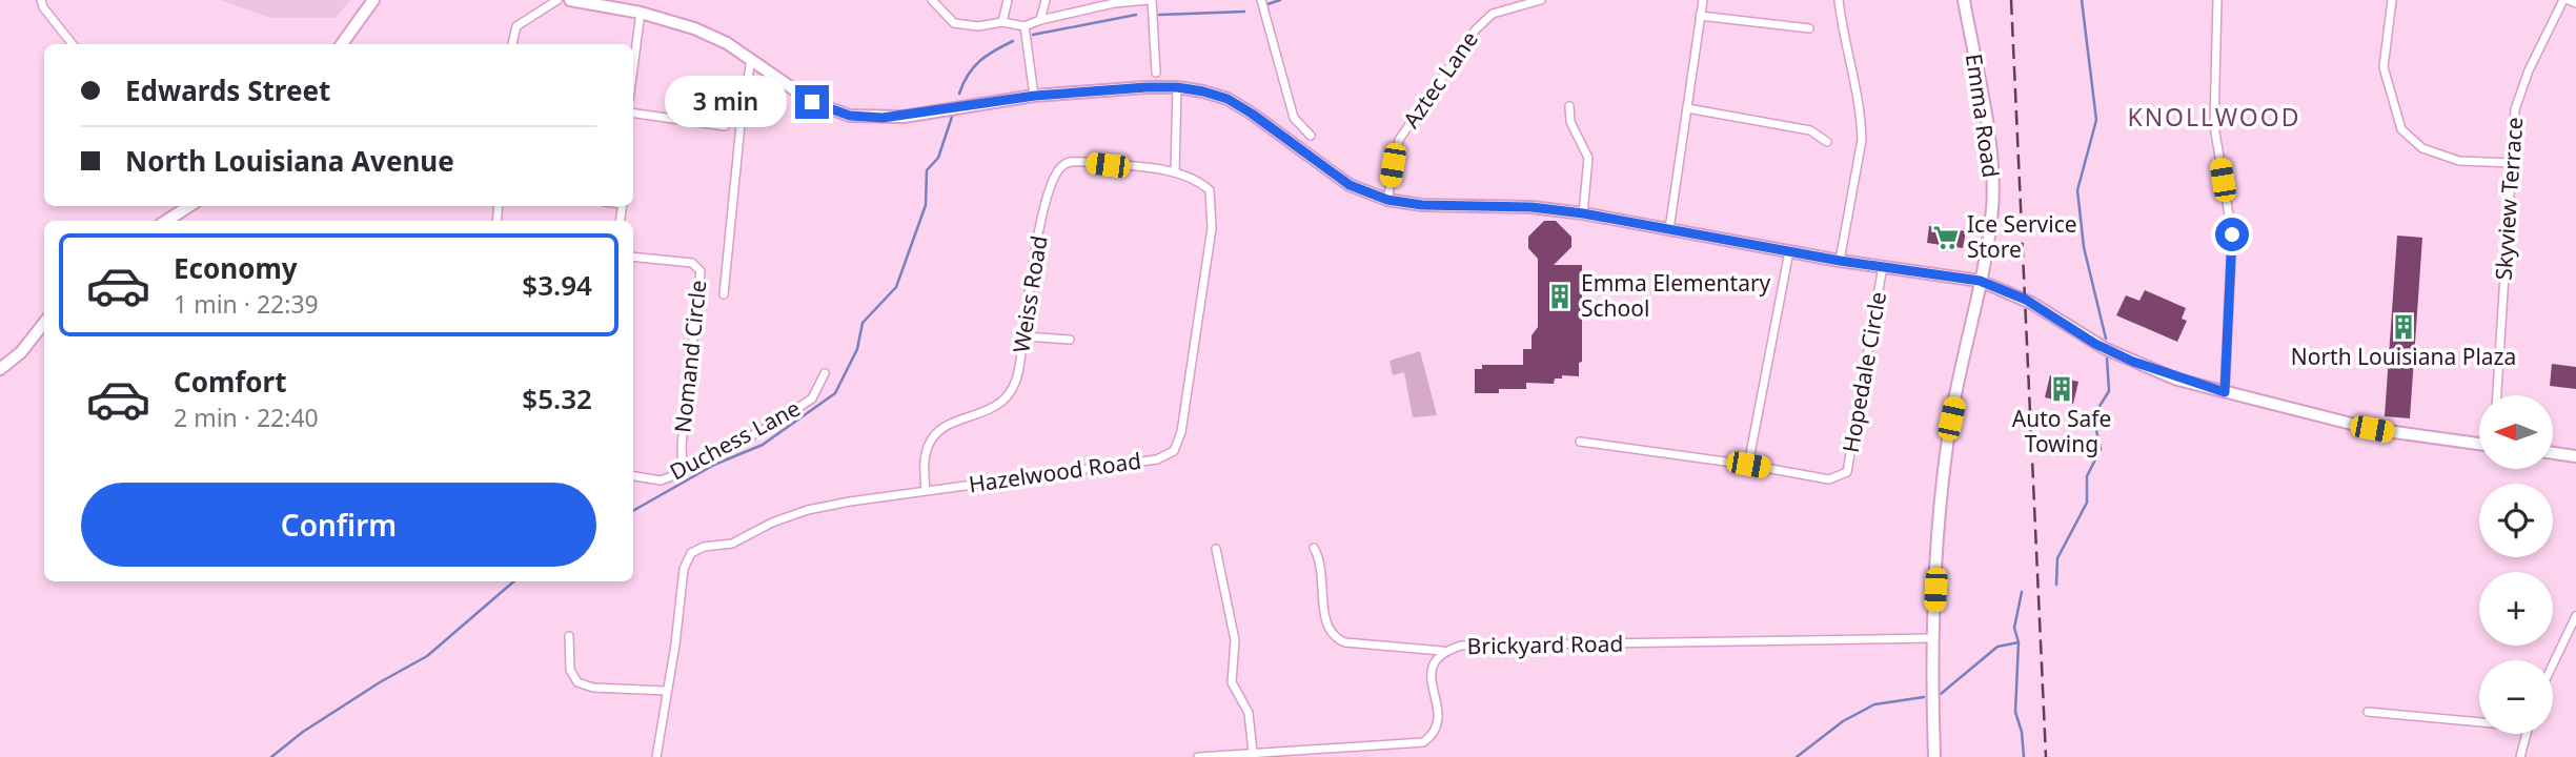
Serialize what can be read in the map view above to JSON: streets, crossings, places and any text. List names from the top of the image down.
{
  "streets": {
    "street": [
      "Aztec Lane",
      "Emma Road",
      "Skyview Terrace",
      "Weiss Road",
      "Nomand Circle",
      "Hopedale Circle",
      "Duchess Lane",
      "Hazelwood Road",
      "Brickyard Road"
    ]
  },
  "crossings": [
    ["Emma Road", "Brickyard Road"],
    ["Weiss Road", "Hazelwood Road"],
    ["Nomand Circle", "Duchess Lane"]
  ],
  "districts": ["KNOLLWOOD"],
  "places": {
    "supermarket": ["Ice Service Store"],
    "building": ["Emma Elementary School", "North Louisiana Plaza", "Auto Safe Towing"]
  },
  "north": "left",
  "page": {
    "banner": ["Edwards Street", "North Louisiana Avenue"],
    "bubble": "3 min",
    "list": [
      {
        "name": "Economy",
        "note": "1 min · 22:39",
        "value": "$3.94"
      },
      {
        "name": "Comfort",
        "note": "2 min · 22:40",
        "value": "$5.32"
      }
    ],
    "map_buttons": ["+", "−"],
    "buttons": "Confirm"
  }
}
